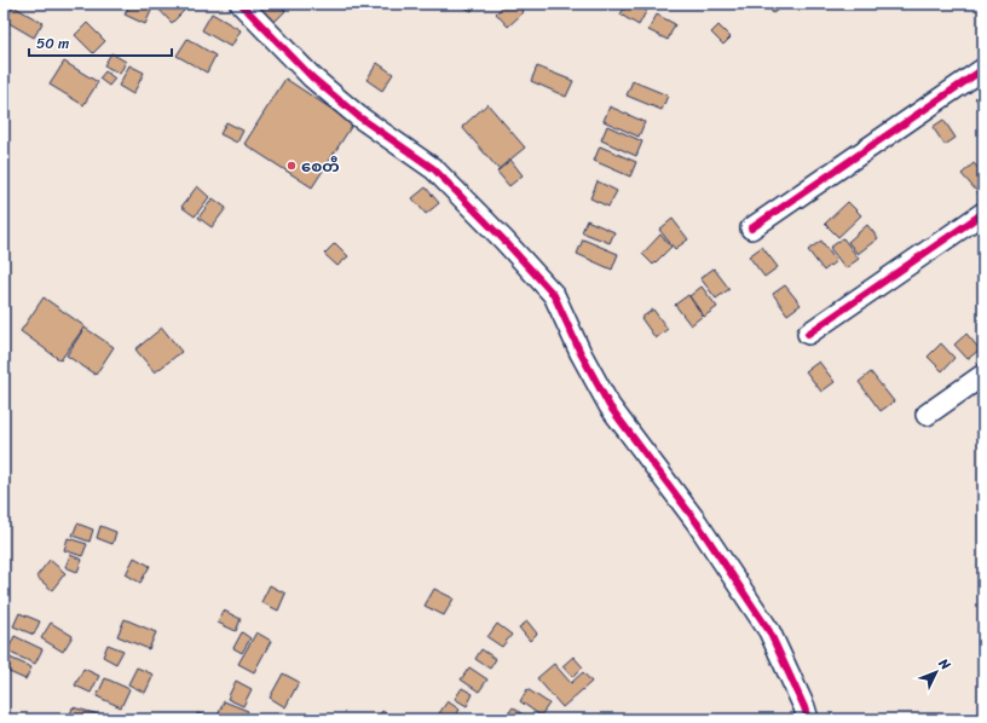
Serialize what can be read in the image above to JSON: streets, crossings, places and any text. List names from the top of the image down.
{
  "places": ["စေတီ"],
  "scale_bar": "50 m",
  "north": "top right"
}
